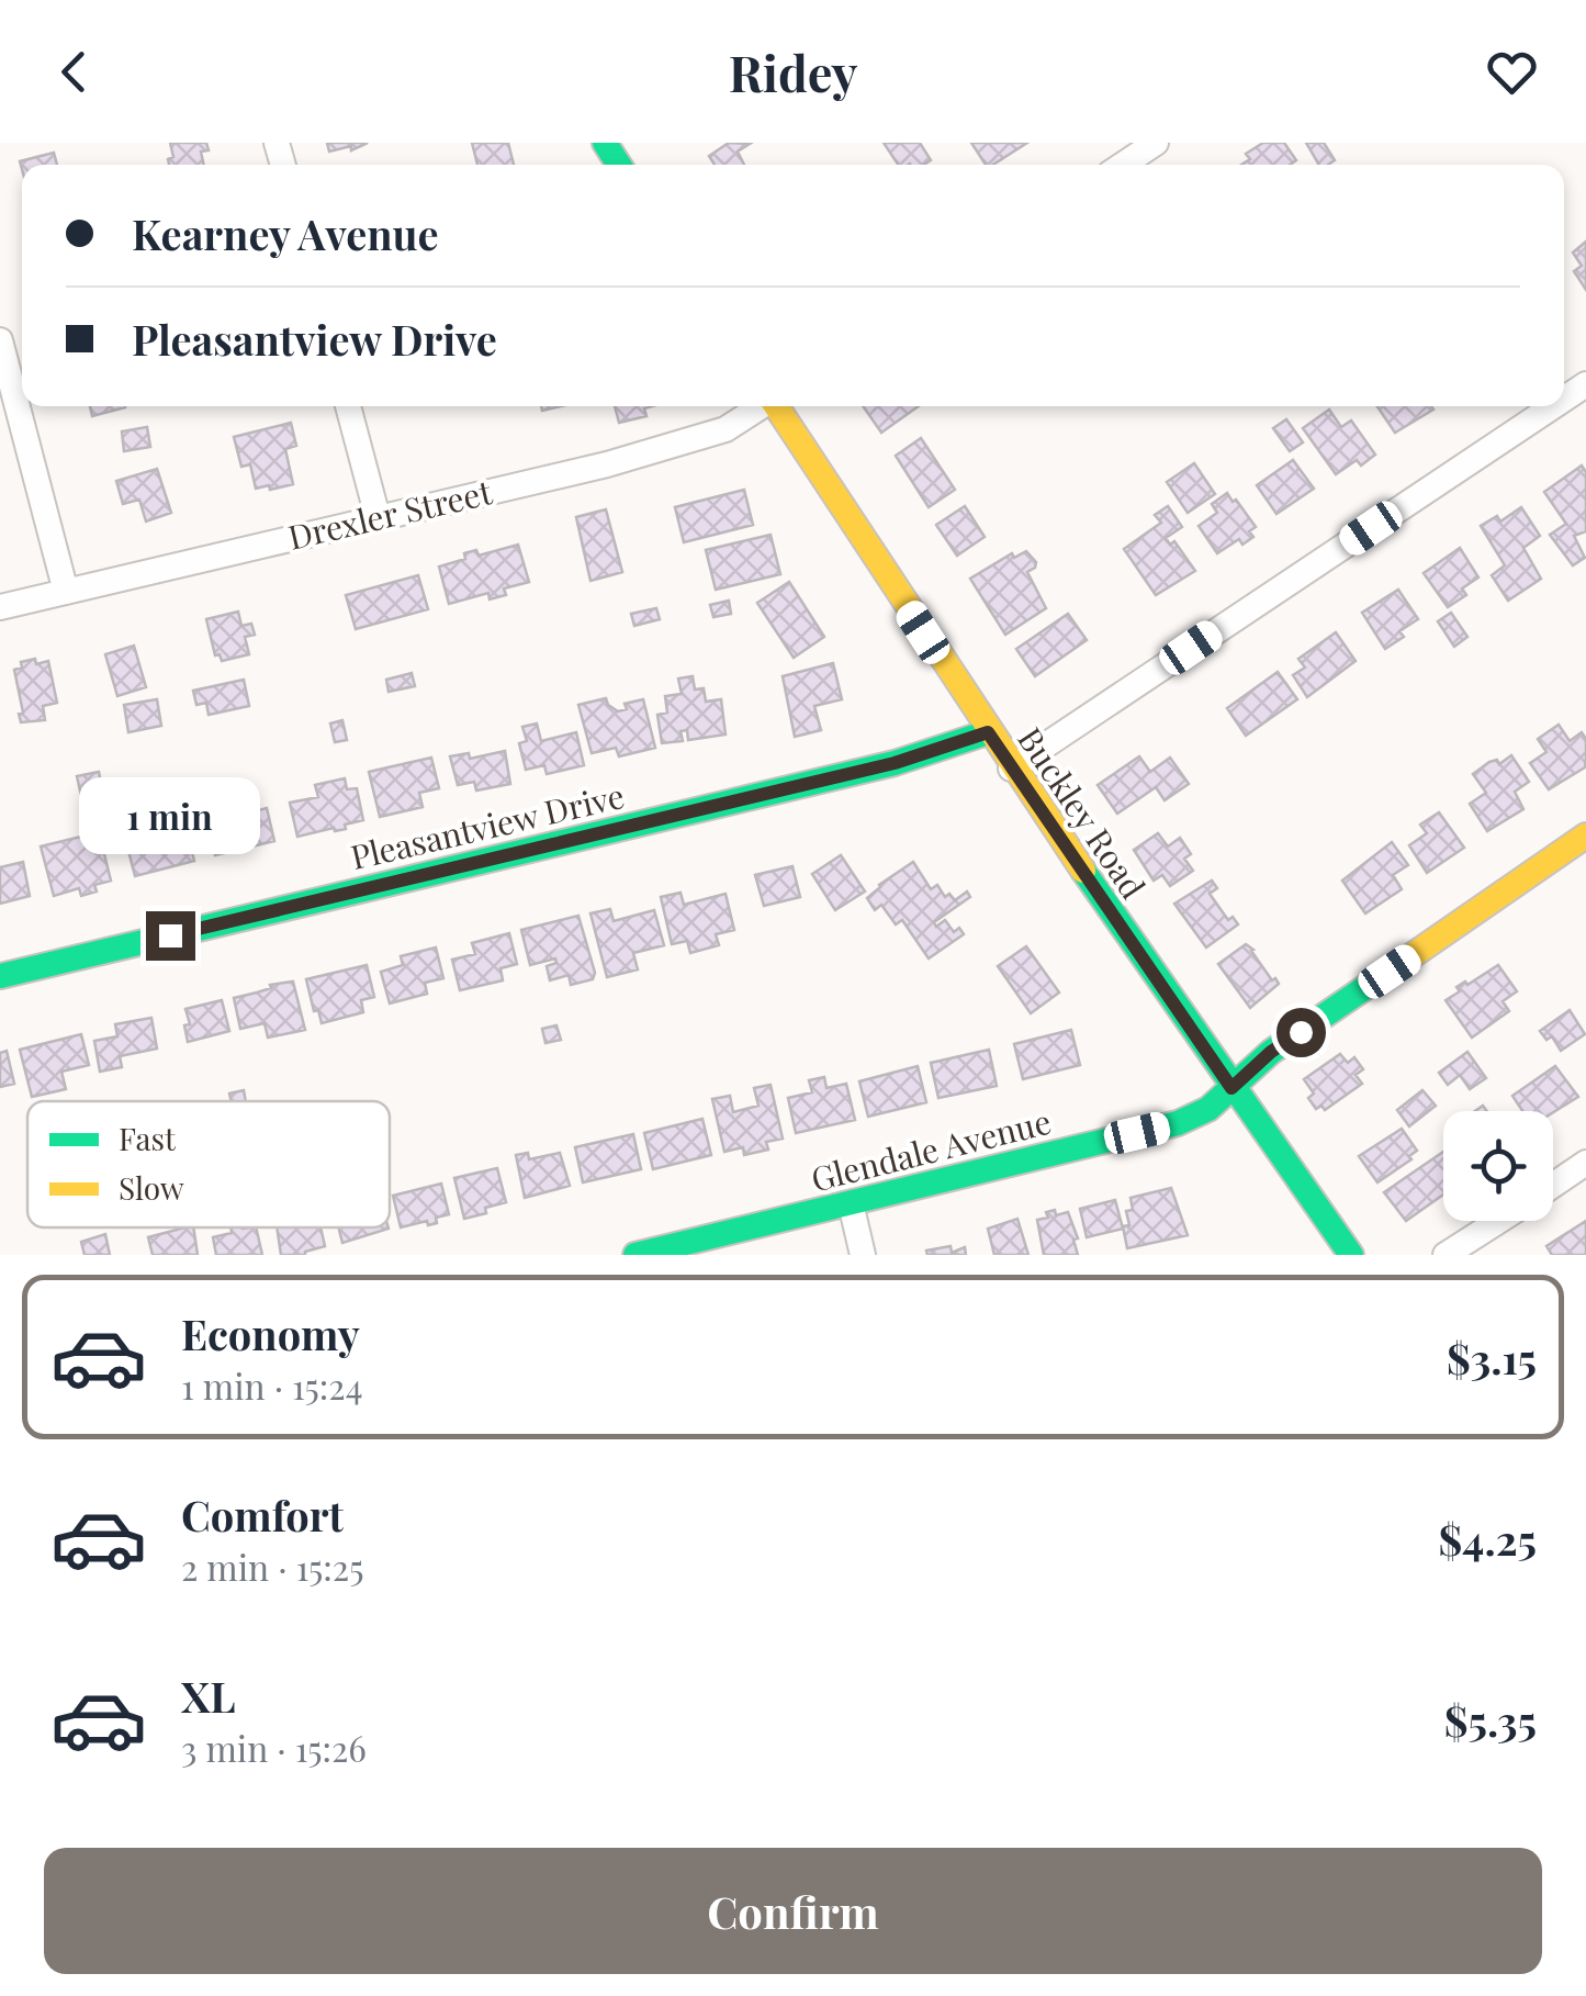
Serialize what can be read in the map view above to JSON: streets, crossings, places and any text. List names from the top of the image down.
{
  "streets": {
    "street": [
      "Drexler Street",
      "Buckley Road",
      "Pleasantview Drive",
      "Glendale Avenue"
    ]
  },
  "crossings": [
    ["Buckley Road", "Pleasantview Drive"],
    ["Buckley Road", "Glendale Avenue"]
  ],
  "legend": ["Fast", "Slow"],
  "page": {
    "header": "Ridey",
    "banner": ["Kearney Avenue", "Pleasantview Drive"],
    "bubble": "1 min",
    "list": [
      {
        "name": "Economy",
        "note": "1 min · 15:24",
        "value": "$3.15"
      },
      {
        "name": "Comfort",
        "note": "2 min · 15:25",
        "value": "$4.25"
      },
      {
        "name": "XL",
        "note": "3 min · 15:26",
        "value": "$5.35"
      }
    ],
    "buttons": "Confirm"
  }
}
